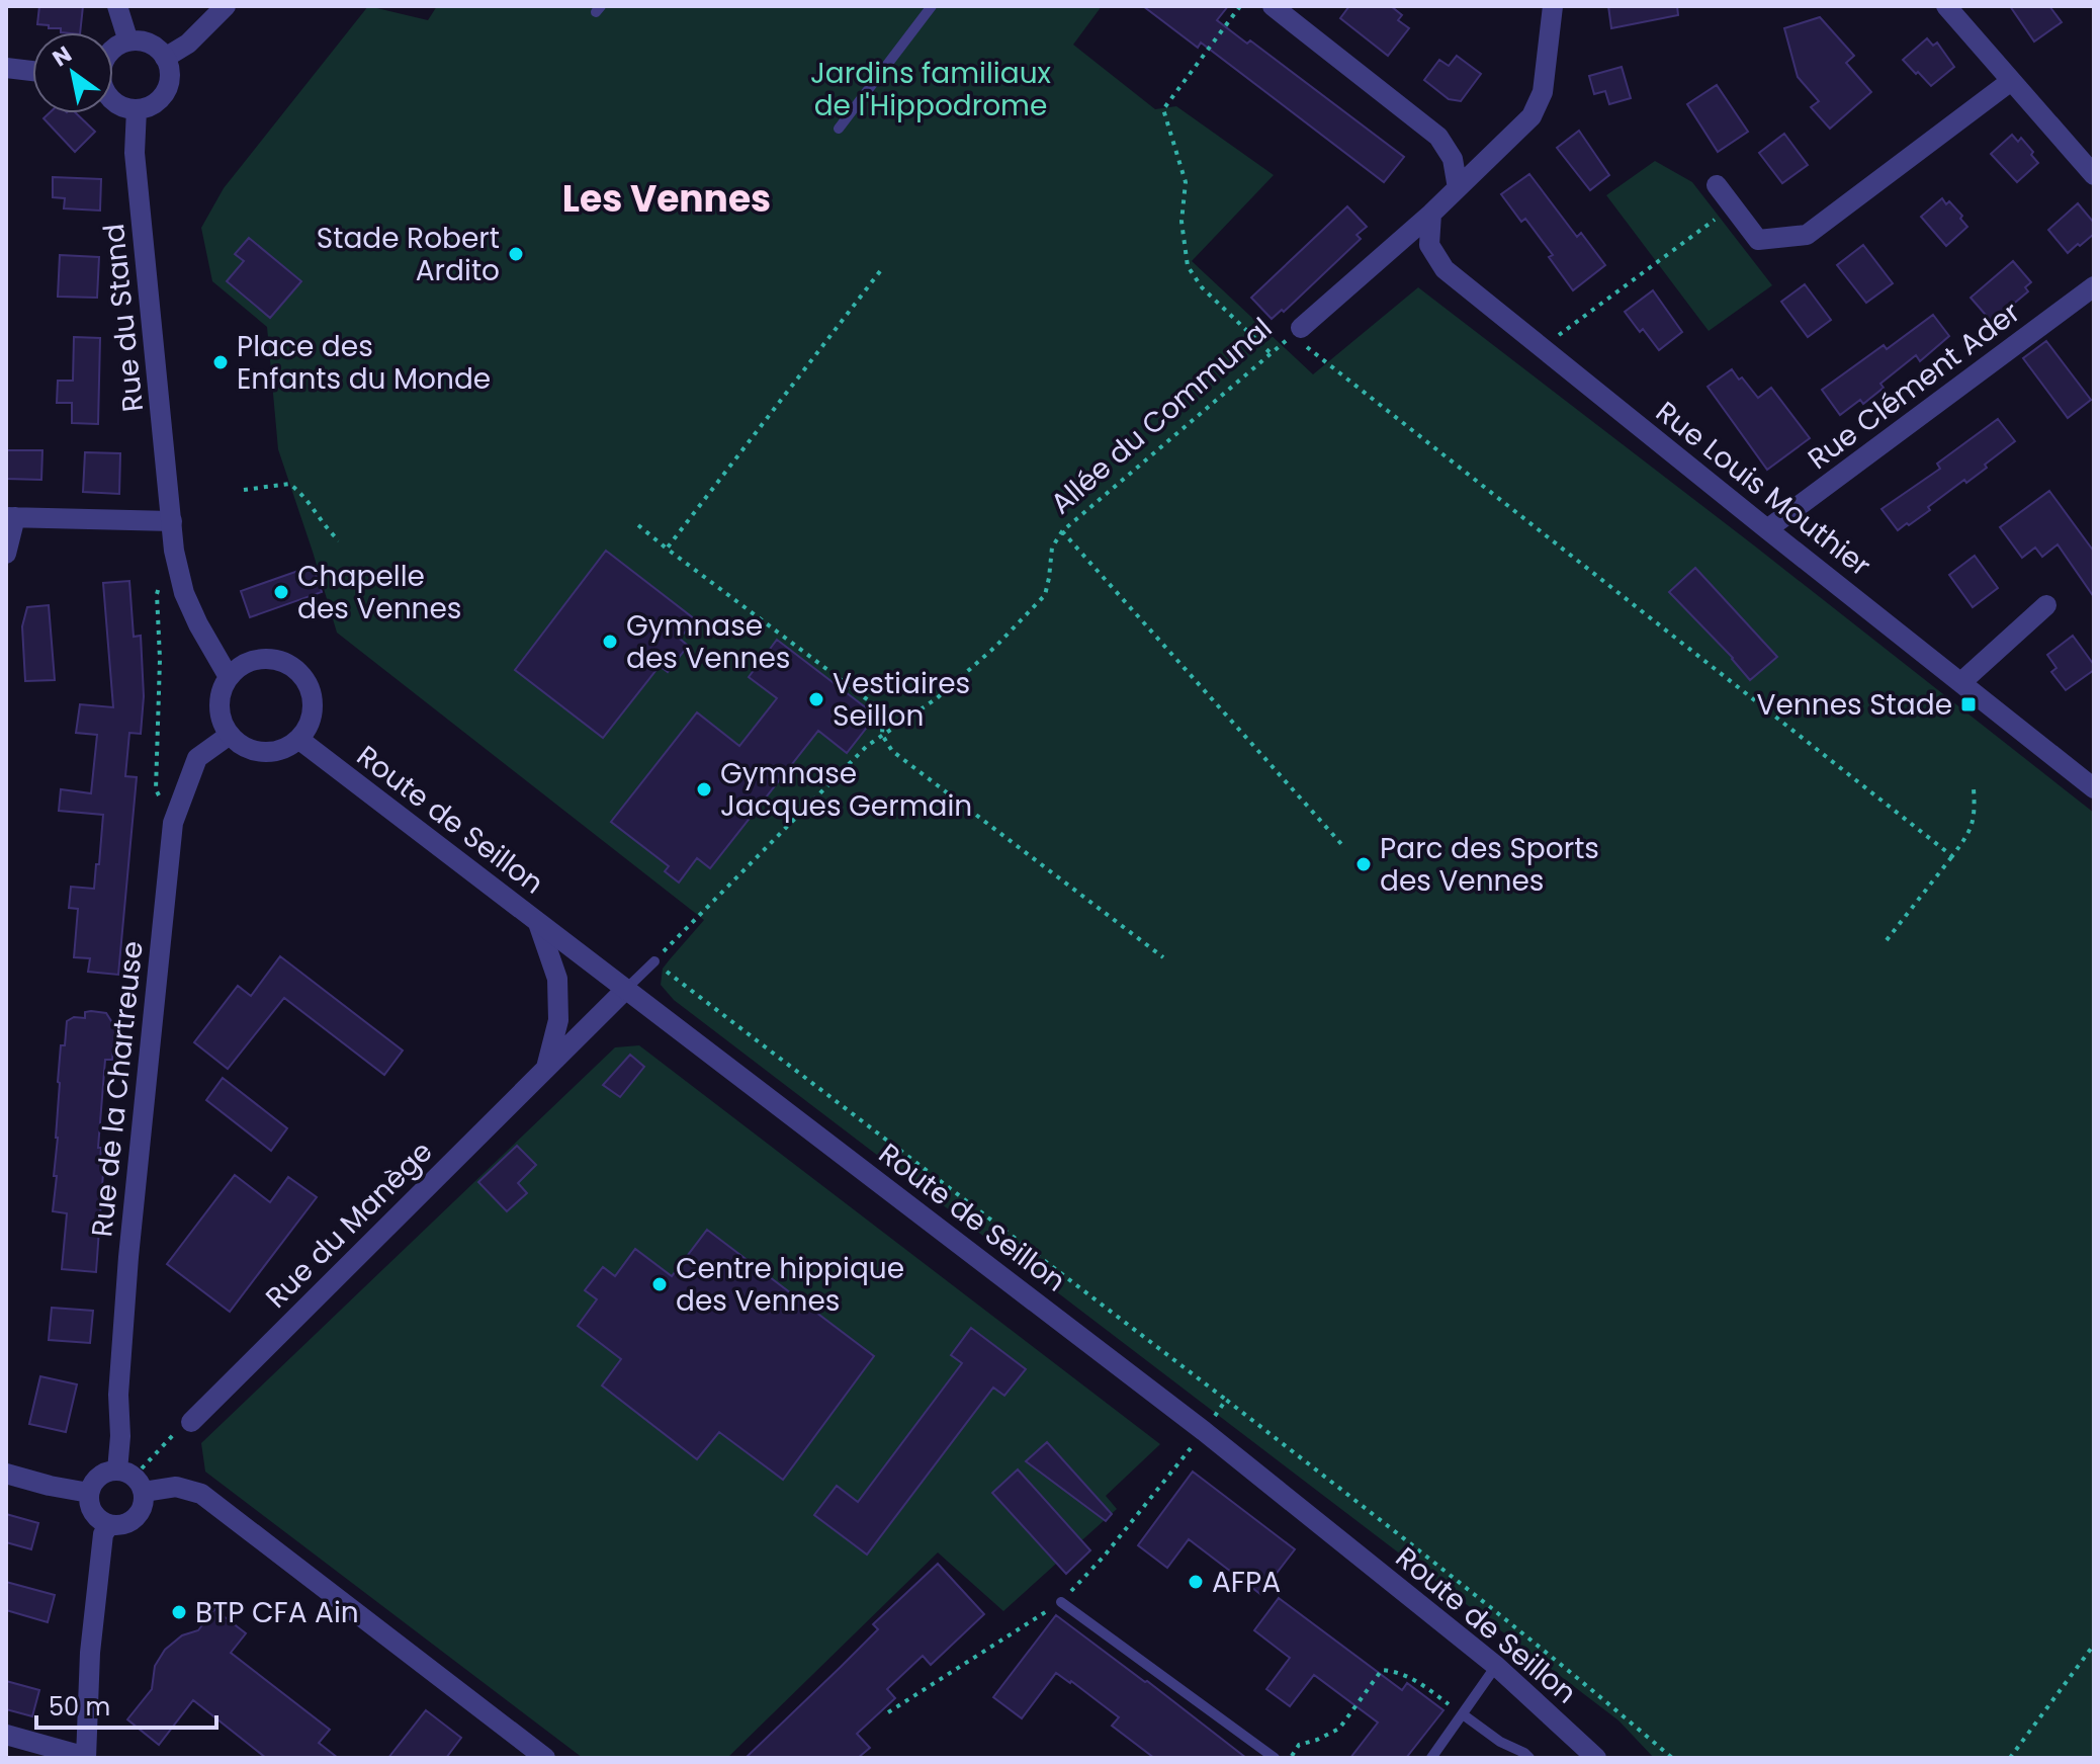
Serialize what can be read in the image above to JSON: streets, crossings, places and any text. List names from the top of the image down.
{
  "streets": {
    "street": [
      "Rue du Stand",
      "Rue Clément Ader",
      "Rue Louis Mouthier",
      "Route de Seillon",
      "Rue de la Chartreuse",
      "Rue du Manège"
    ],
    "path": ["Allée du Communal"]
  },
  "crossings": [
    ["Rue Clément Ader", "Rue Louis Mouthier"],
    ["Route de Seillon", "Rue de la Chartreuse"],
    ["Route de Seillon", "Rue du Manège"]
  ],
  "districts": ["Les Vennes"],
  "parks": ["Jardins familiaux de l'Hippodrome"],
  "places": {
    "other": [
      "Stade Robert Ardito",
      "Place des Enfants du Monde",
      "Chapelle des Vennes",
      "Gymnase des Vennes",
      "Vestiaires Seillon",
      "Gymnase Jacques Germain",
      "Parc des Sports des Vennes",
      "Centre hippique des Vennes",
      "AFPA",
      "BTP CFA Ain"
    ],
    "transit": ["Vennes Stade"]
  },
  "scale_bar": "50 m",
  "north": "top left"
}
